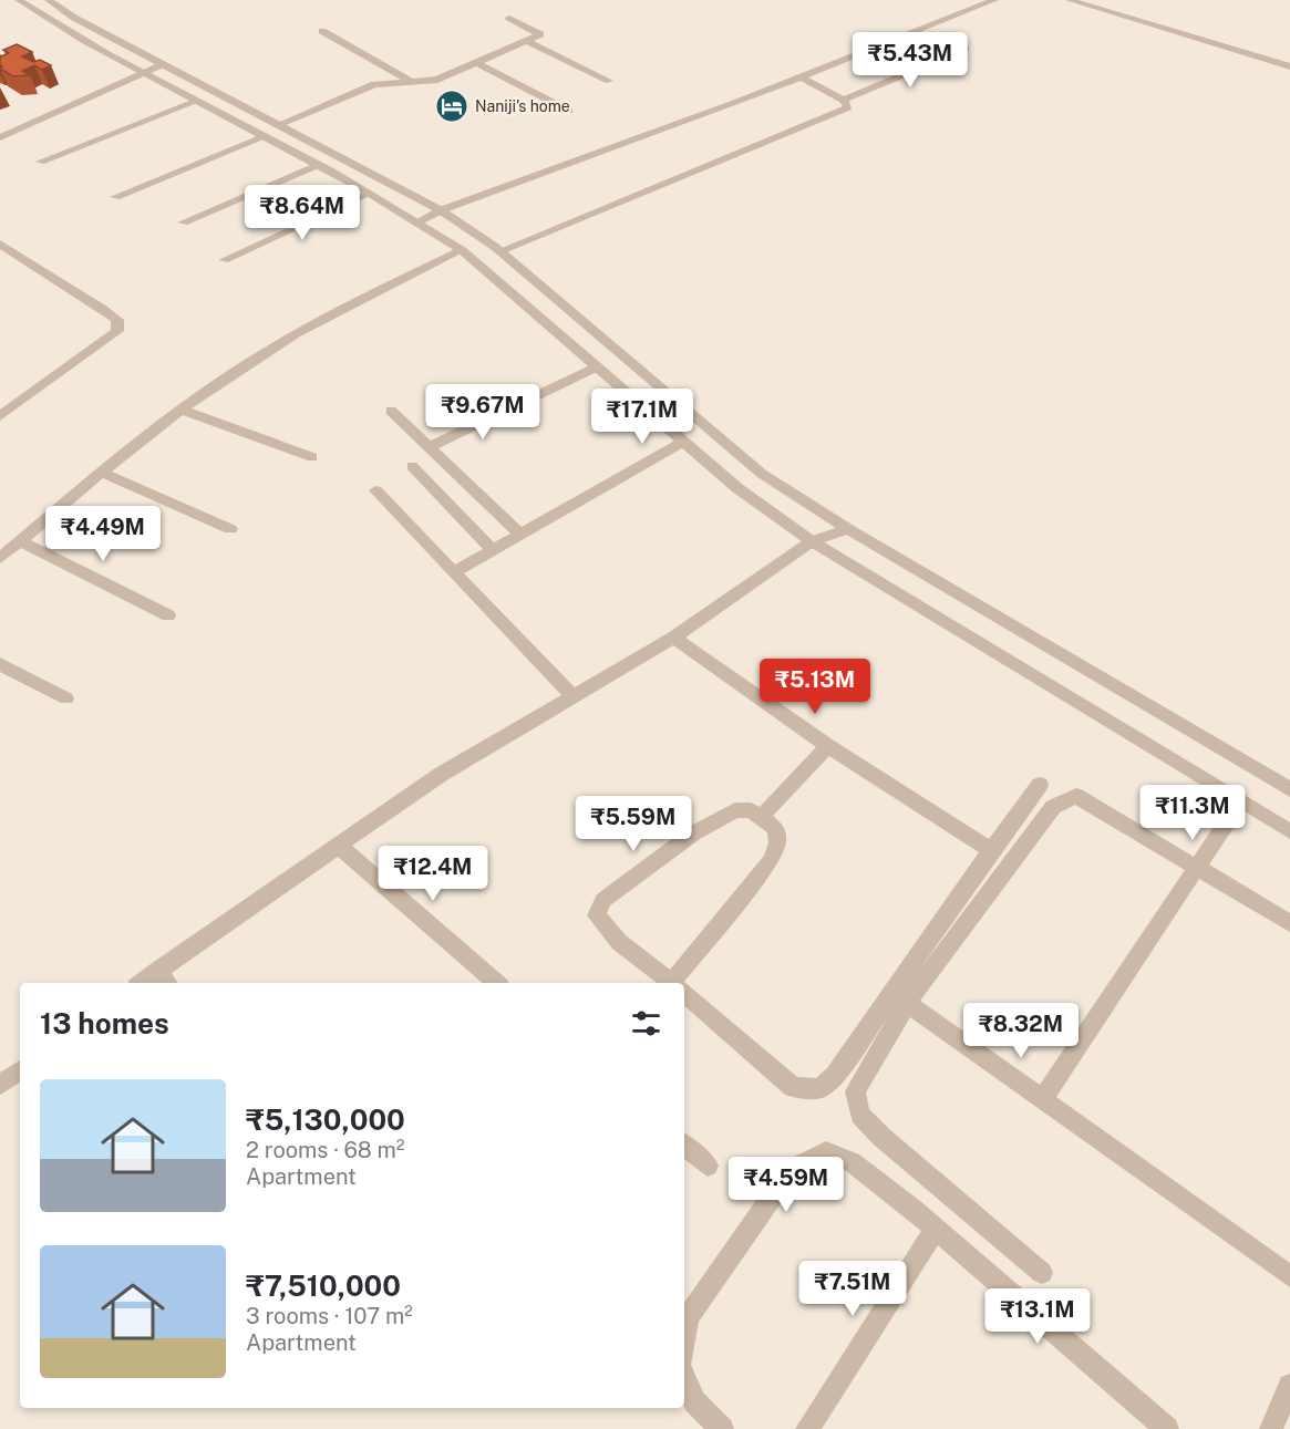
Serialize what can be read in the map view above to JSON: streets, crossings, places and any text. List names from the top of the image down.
{
  "places": {
    "hotel": ["Naniji's home"]
  },
  "page": {
    "price": [
      "₹5.43M",
      "₹8.64M",
      "₹9.67M",
      "₹17.1M",
      "₹4.49M",
      "₹5.13M",
      "₹11.3M",
      "₹5.59M",
      "₹12.4M",
      "₹8.32M",
      "₹4.59M",
      "₹7.51M",
      "₹13.1M"
    ],
    "heading": "13 homes",
    "list": [
      {
        "name": "₹5,130,000",
        "note": "2 rooms · 68 m² · Apartment"
      },
      {
        "name": "₹7,510,000",
        "note": "3 rooms · 107 m² · Apartment"
      }
    ]
  }
}
